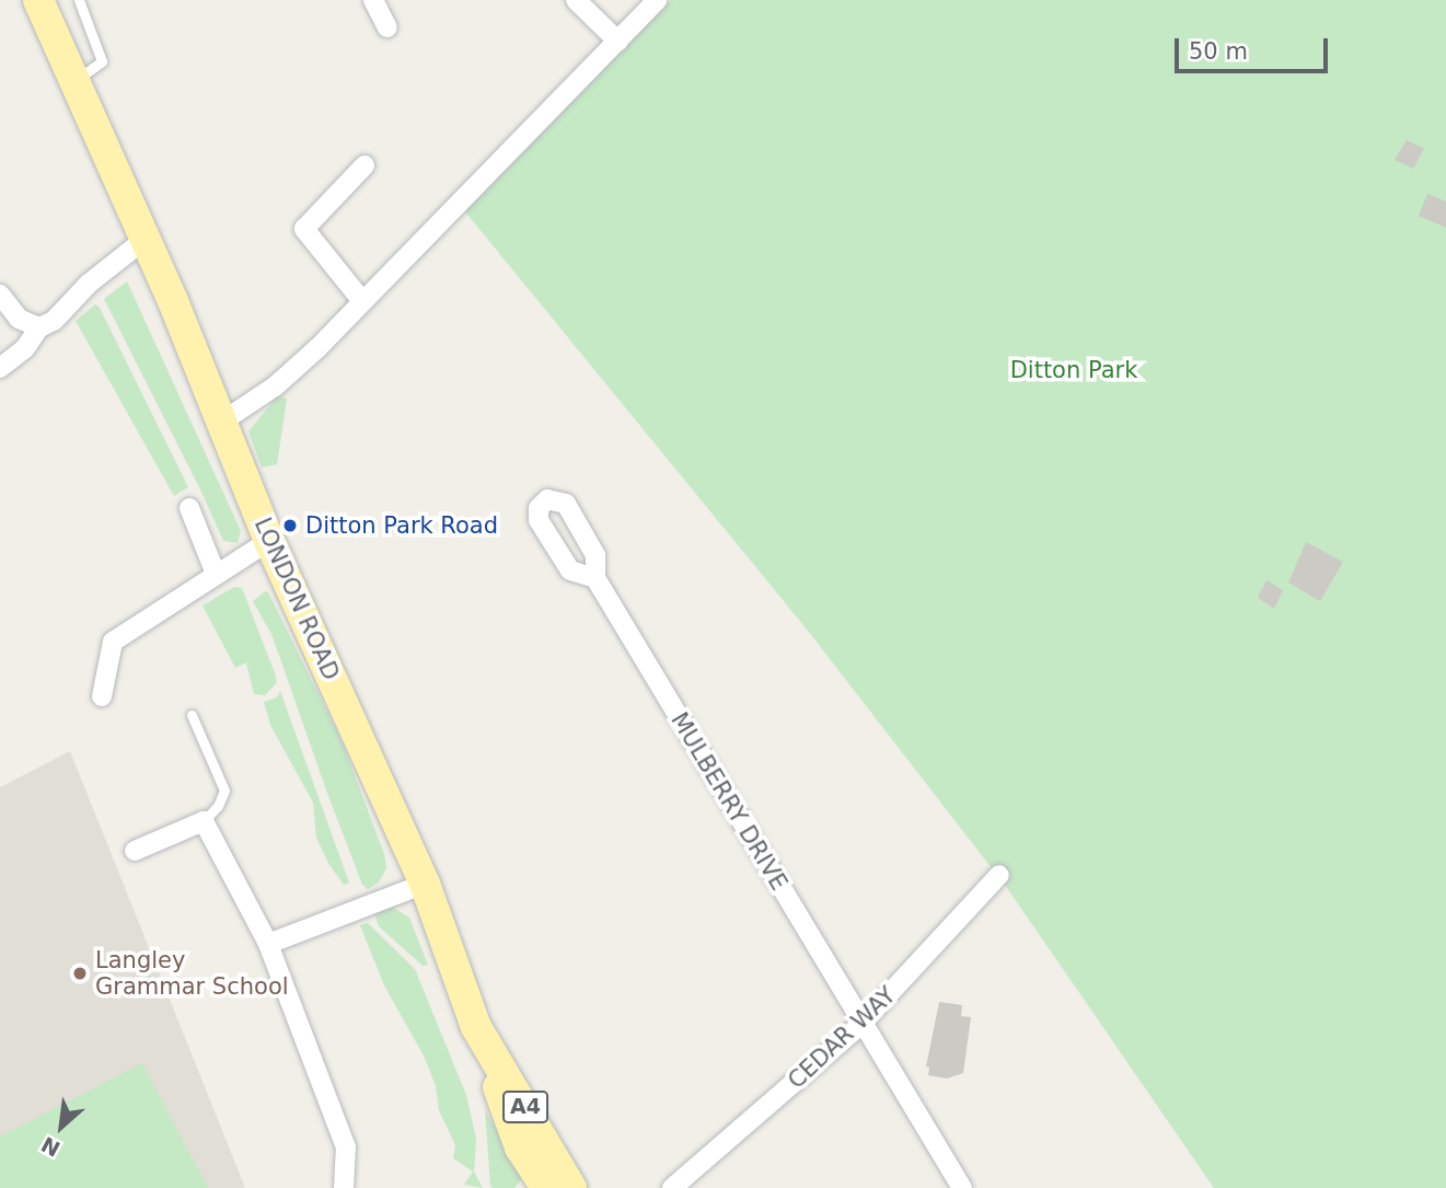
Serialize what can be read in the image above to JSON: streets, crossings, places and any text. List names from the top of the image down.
{
  "streets": {
    "main road": ["LONDON ROAD", "A4"],
    "street": ["MULBERRY DRIVE", "CEDAR WAY"]
  },
  "crossings": [
    ["MULBERRY DRIVE", "CEDAR WAY"]
  ],
  "parks": ["Ditton Park"],
  "places": ["Ditton Park Road", "Langley Grammar School"],
  "scale_bar": "50 m",
  "north": "bottom left"
}
